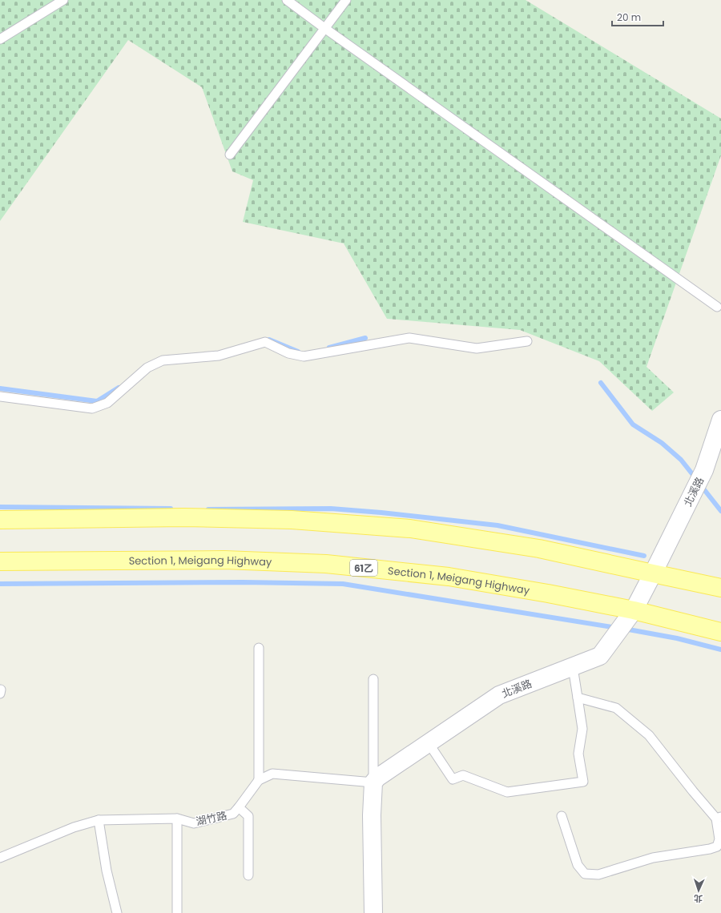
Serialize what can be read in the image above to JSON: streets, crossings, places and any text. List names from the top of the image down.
{
  "streets": {
    "main road": ["Section 1, Meigang Highway", "61乙"],
    "street": ["北溪路"],
    "lane": ["湖竹路"]
  },
  "crossings": [
    ["北溪路", "Section 1, Meigang Highway"]
  ],
  "scale_bar": "20 m",
  "north": "bottom"
}
